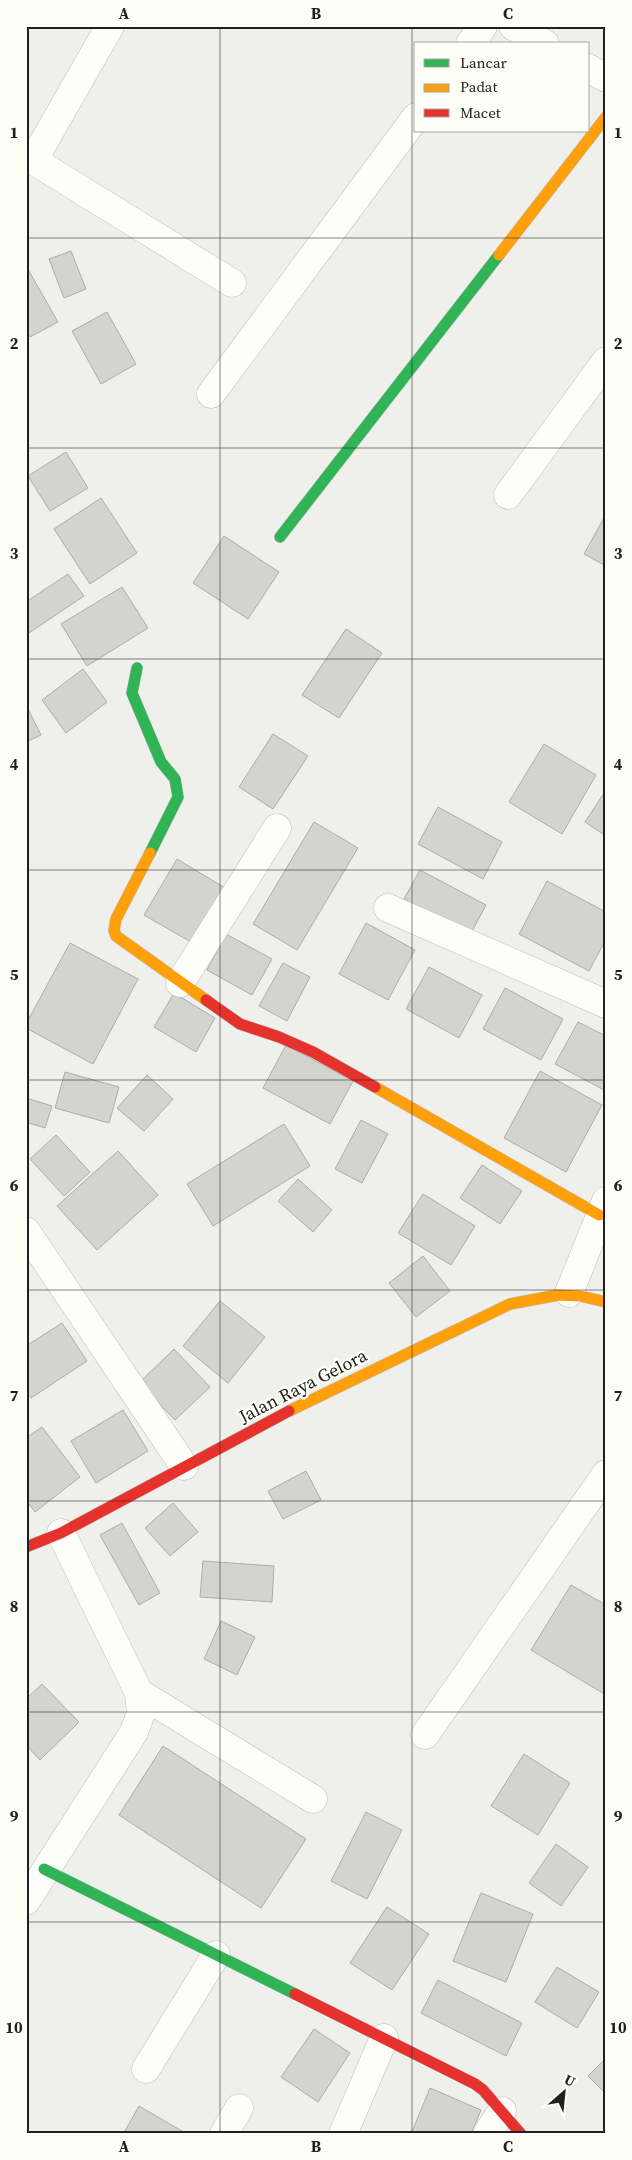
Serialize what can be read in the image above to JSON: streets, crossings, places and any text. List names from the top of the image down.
{
  "streets": {
    "street": ["Jalan Raya Gelora"]
  },
  "legend": ["Lancar", "Padat", "Macet"],
  "north": "top right",
  "grid": {
    "columns": ["A", "B", "C"],
    "rows": [
      "1",
      "2",
      "3",
      "4",
      "5",
      "6",
      "7",
      "8",
      "9",
      "10"
    ]
  }
}
